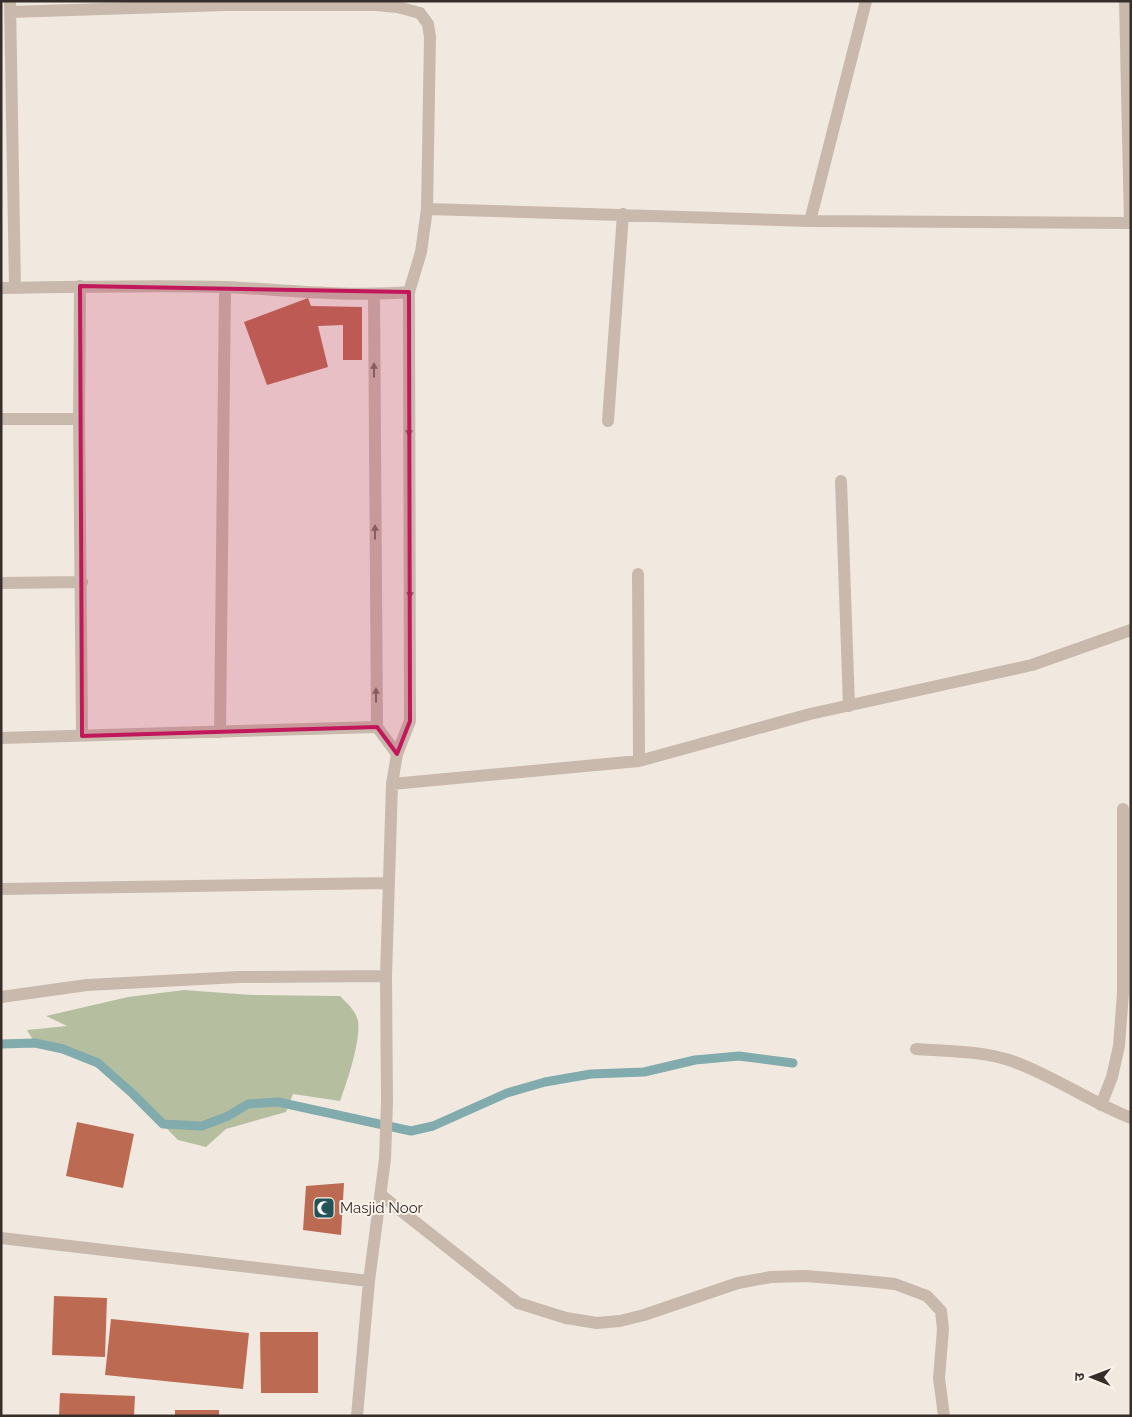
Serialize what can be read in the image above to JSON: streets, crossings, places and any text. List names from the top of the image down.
{
  "places": {
    "mosque": ["Masjid Noor"]
  },
  "north": "left"
}
